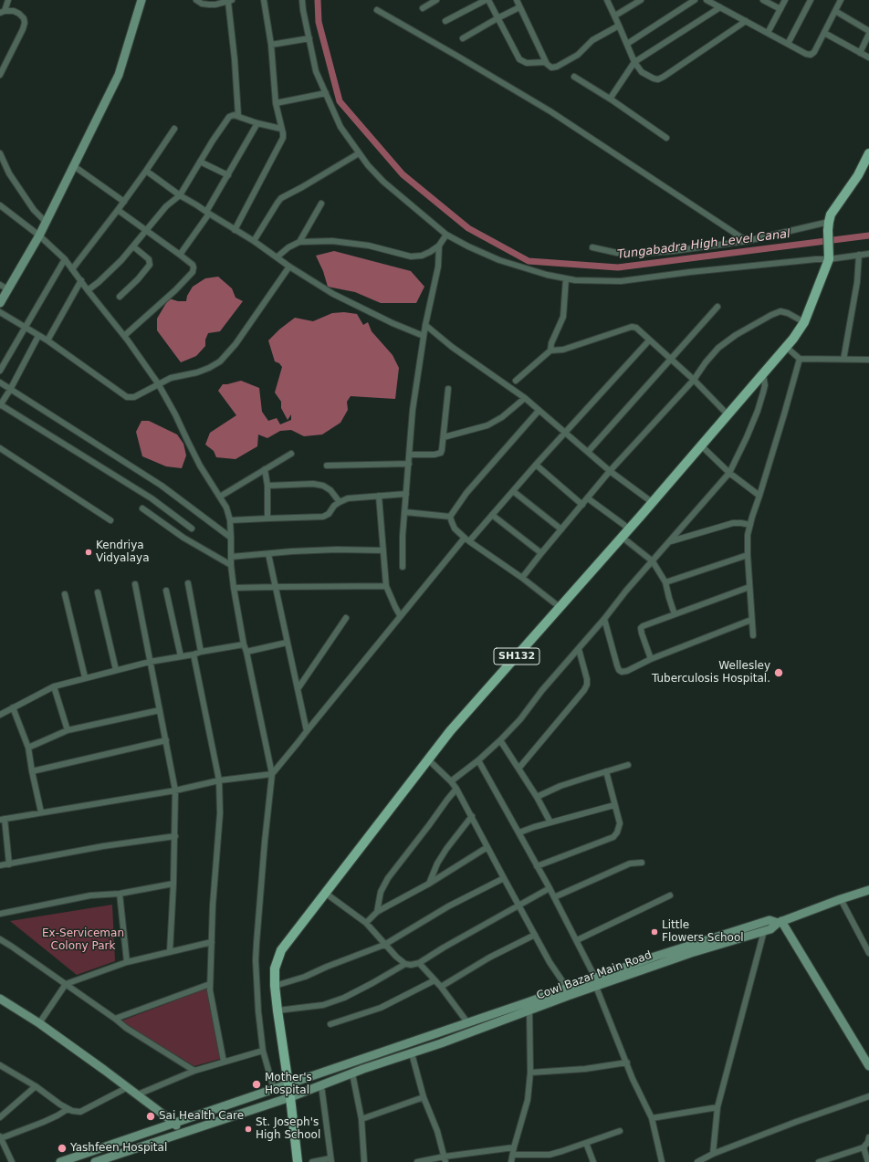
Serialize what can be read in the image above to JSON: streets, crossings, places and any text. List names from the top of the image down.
{
  "streets": {
    "main road": ["SH132"],
    "street": ["Cowl Bazar Main Road"]
  },
  "crossings": [
    ["SH132", "Cowl Bazar Main Road"]
  ],
  "water": ["Tungabadra High Level Canal"],
  "parks": ["Ex-Serviceman Colony Park"],
  "places": [
    "Kendriya Vidyalaya",
    "Wellesley Tuberculosis Hospital.",
    "Little Flowers School",
    "Mother's Hospital",
    "Sai Health Care",
    "St. Joseph's High School",
    "Yashfeen Hospital"
  ]
}
